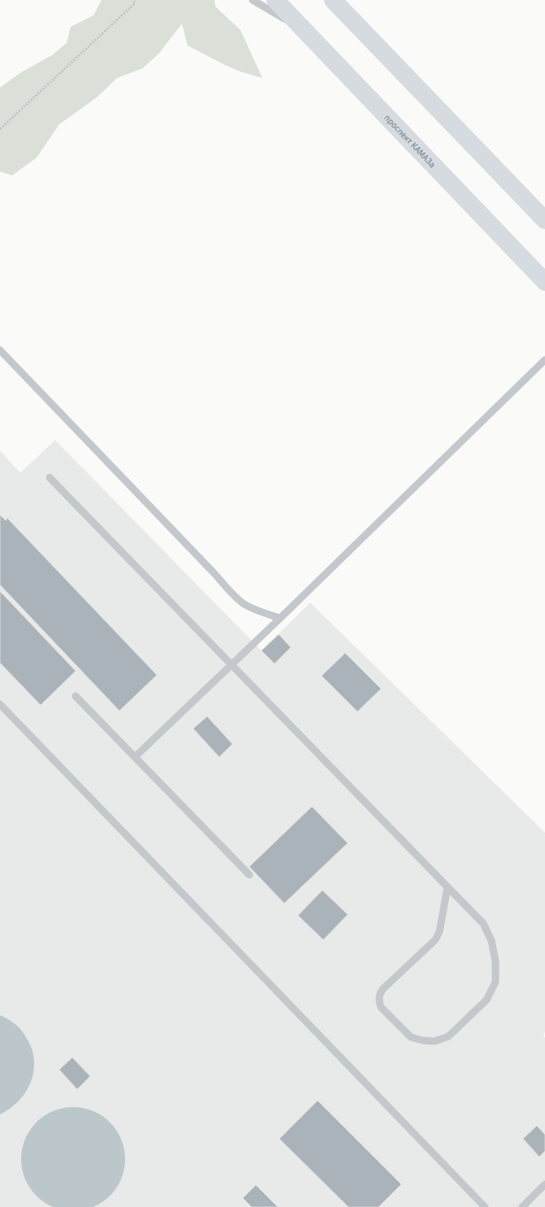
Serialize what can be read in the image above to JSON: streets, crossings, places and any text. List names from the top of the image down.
{
  "streets": {
    "main road": ["проспект КАМАЗа"]
  }
}
